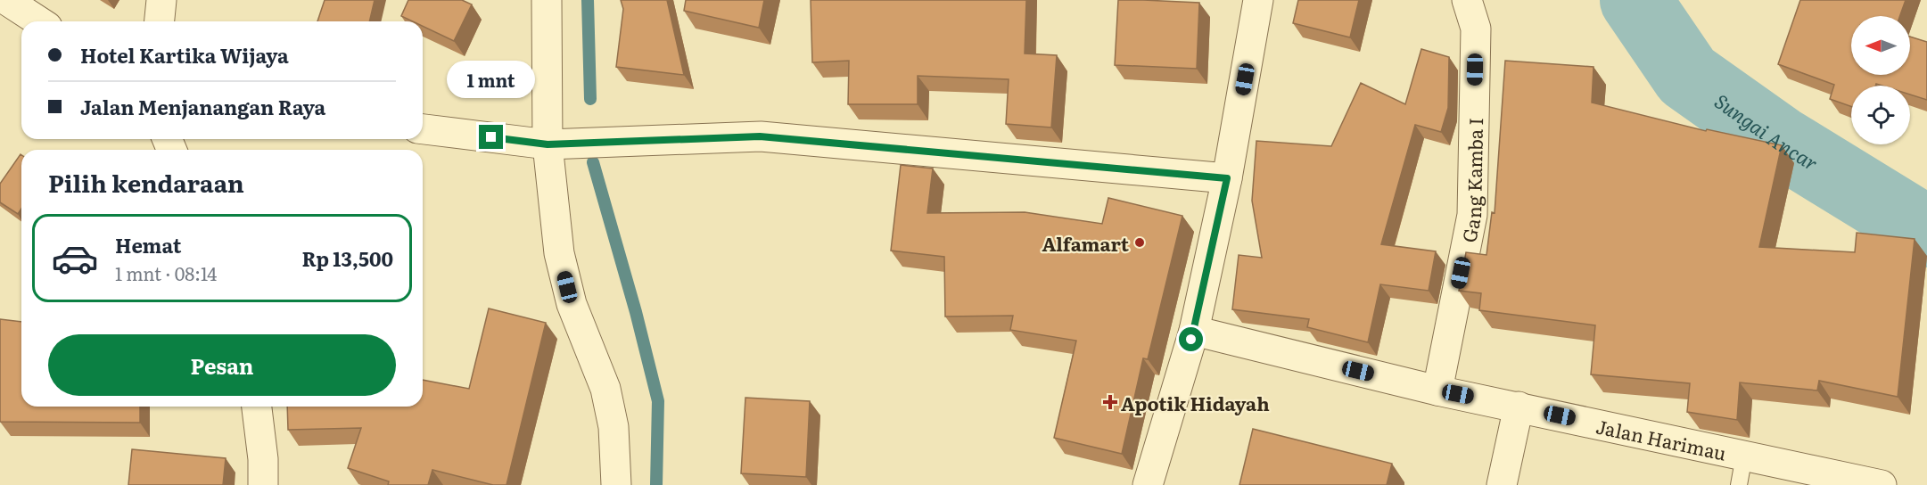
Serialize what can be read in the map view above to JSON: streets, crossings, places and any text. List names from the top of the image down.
{
  "streets": {
    "street": ["Gang Kamba I", "Jalan Harimau"]
  },
  "crossings": [
    ["Gang Kamba I", "Jalan Harimau"]
  ],
  "water": ["Sungai Ancar"],
  "places": {
    "other": ["Alfamart"],
    "health": ["Apotik Hidayah"]
  },
  "north": "left",
  "page": {
    "banner": ["Hotel Kartika Wijaya", "Jalan Menjanangan Raya"],
    "bubble": "1 mnt",
    "heading": "Pilih kendaraan",
    "list": [
      {
        "name": "Hemat",
        "note": "1 mnt · 08:14",
        "value": "Rp 13,500"
      }
    ],
    "buttons": "Pesan"
  }
}
